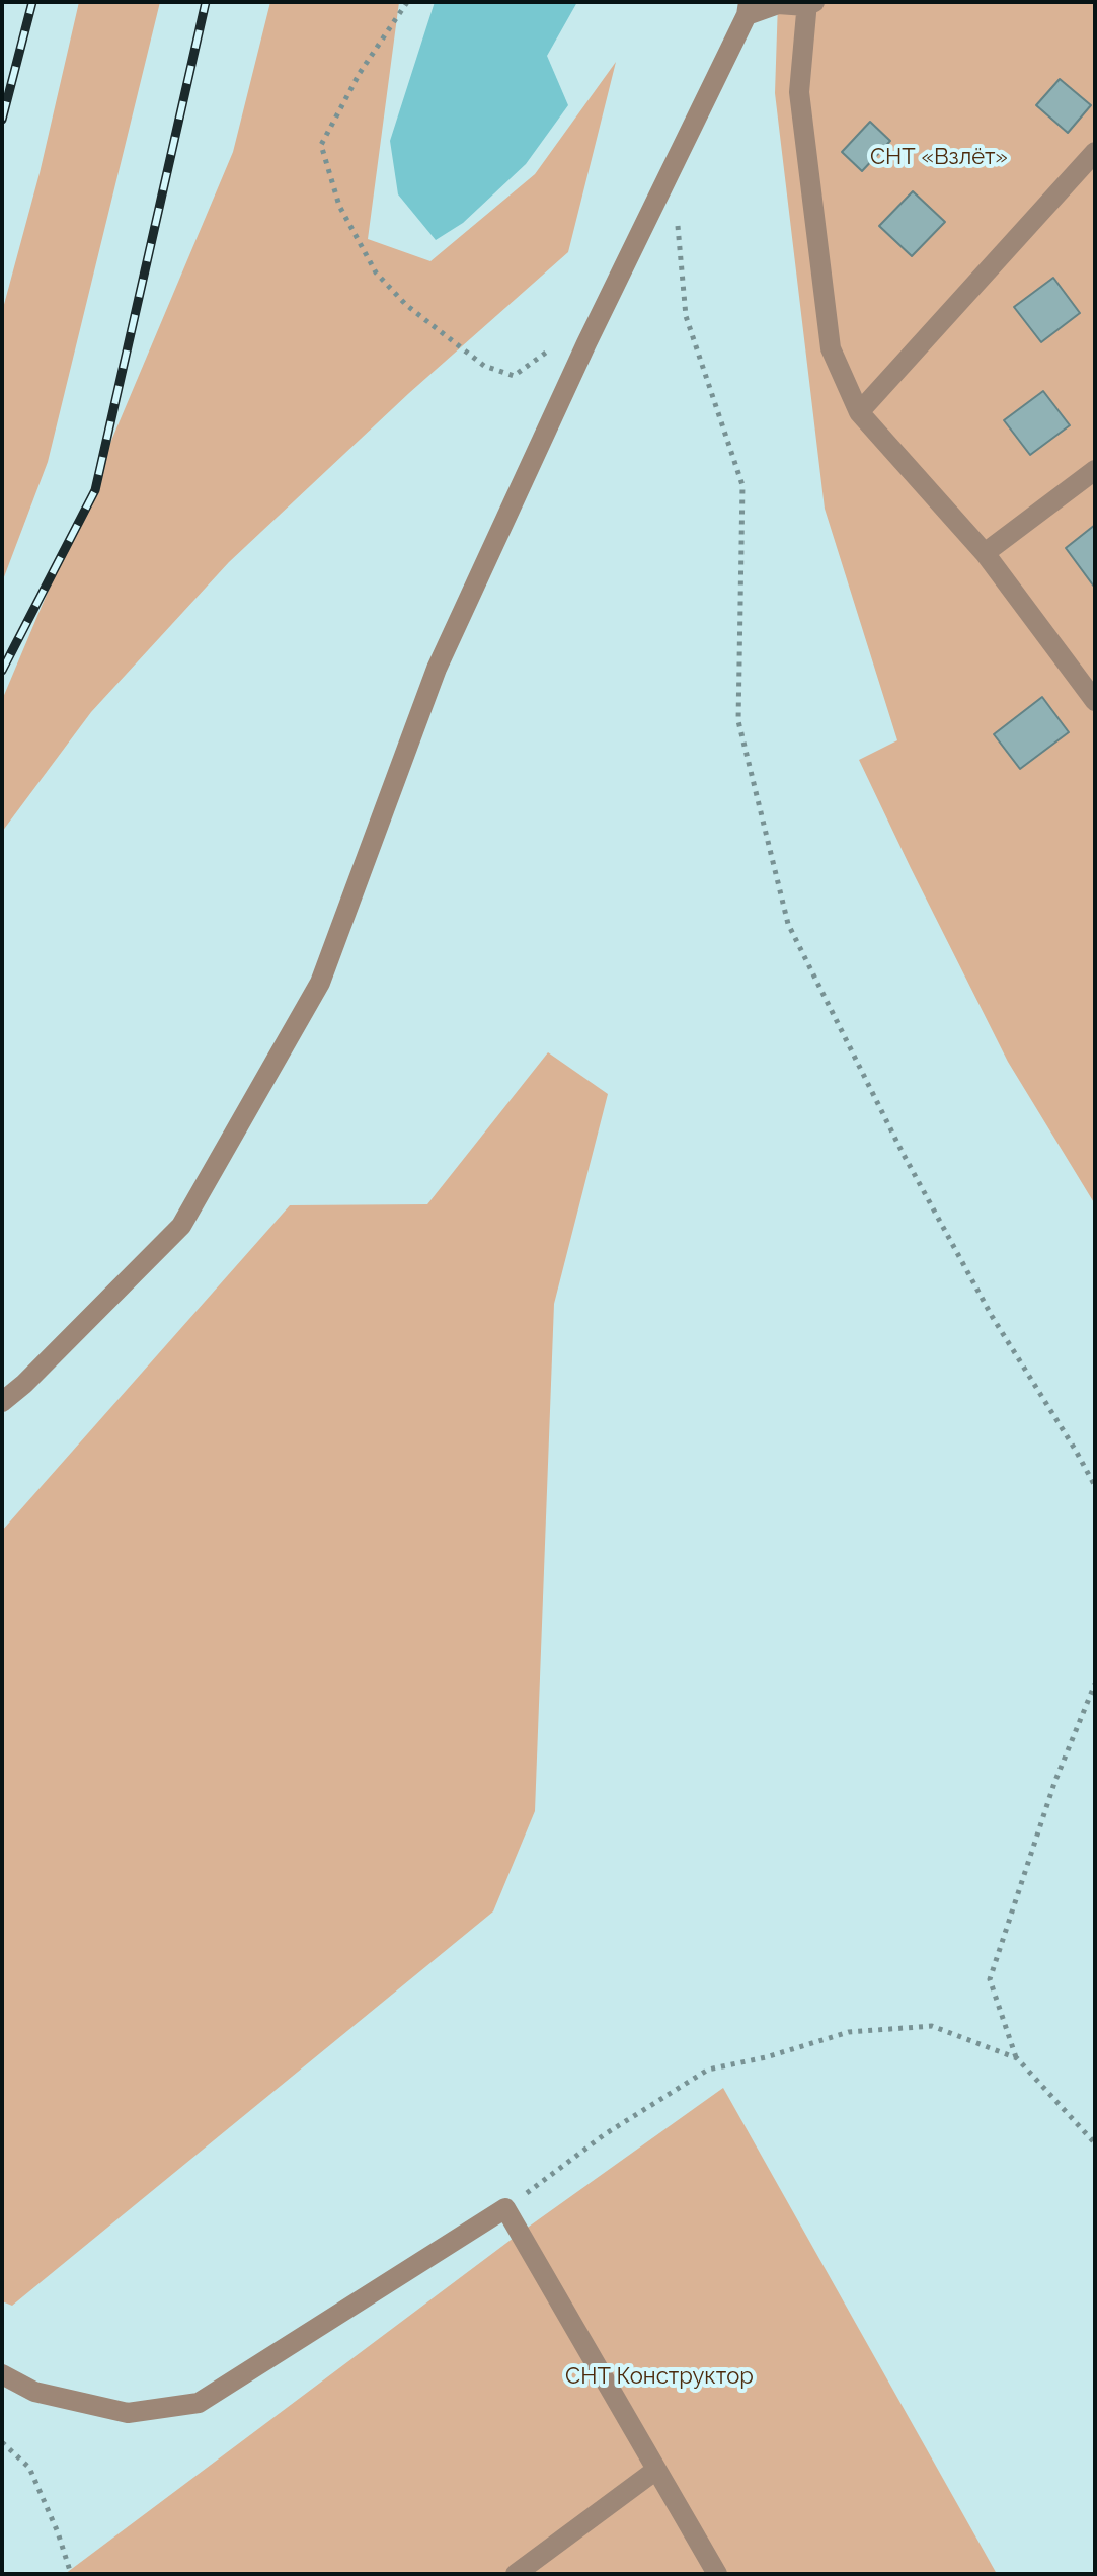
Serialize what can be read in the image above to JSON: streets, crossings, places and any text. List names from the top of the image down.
{
  "parks": ["СНТ «Взлёт»", "СНТ Конструктор"]
}
